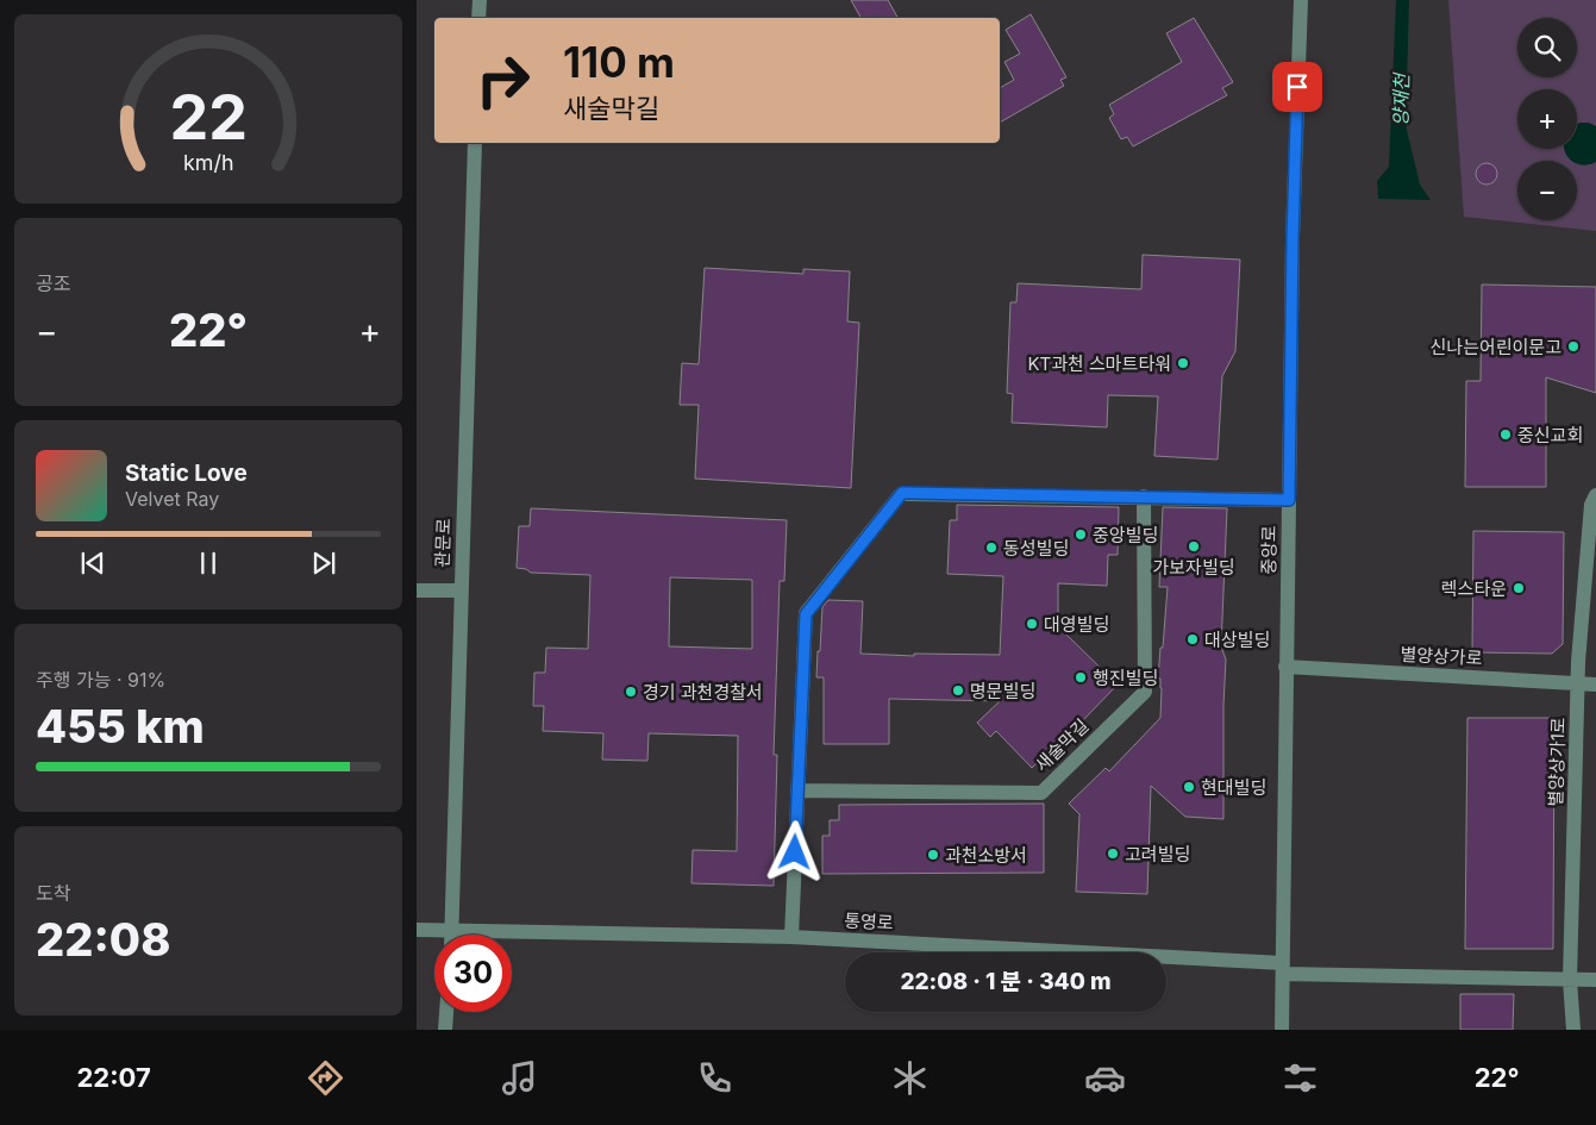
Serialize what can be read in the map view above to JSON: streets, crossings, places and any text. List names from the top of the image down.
{
  "streets": {
    "street": [
      "관문로",
      "중앙로",
      "별양상가로",
      "새술막길",
      "별양상가1로",
      "통영로"
    ]
  },
  "crossings": [
    ["관문로", "통영로"],
    ["중앙로", "별양상가로"],
    ["중앙로", "통영로"],
    ["별양상가로", "별양상가1로"],
    ["별양상가1로", "통영로"]
  ],
  "water": ["양재천"],
  "places": [
    "신나는어린이문고",
    "KT과천 스마트타워",
    "중신교회",
    "중앙빌딩",
    "가보자빌딩",
    "동성빌딩",
    "렉스타운",
    "대영빌딩",
    "대상빌딩",
    "행진빌딩",
    "명문빌딩",
    "경기 과천경찰서",
    "현대빌딩",
    "고려빌딩",
    "과천소방서"
  ],
  "page": {
    "map_buttons": ["+", "−"],
    "turn": ["110 m", "새술막길"],
    "tile": [
      "공조",
      ["주행 가능 · 91%", "455 km"],
      ["도착", "22:08"]
    ],
    "heat": ["−", "22°", "+"],
    "song": ["Static Love", "Velvet Ray"],
    "limit": "30",
    "trip": "22:08 · 1 분 · 340 m",
    "tabs": ["22:07", "22°"],
    "gauge": ["22", "km/h"]
  }
}
